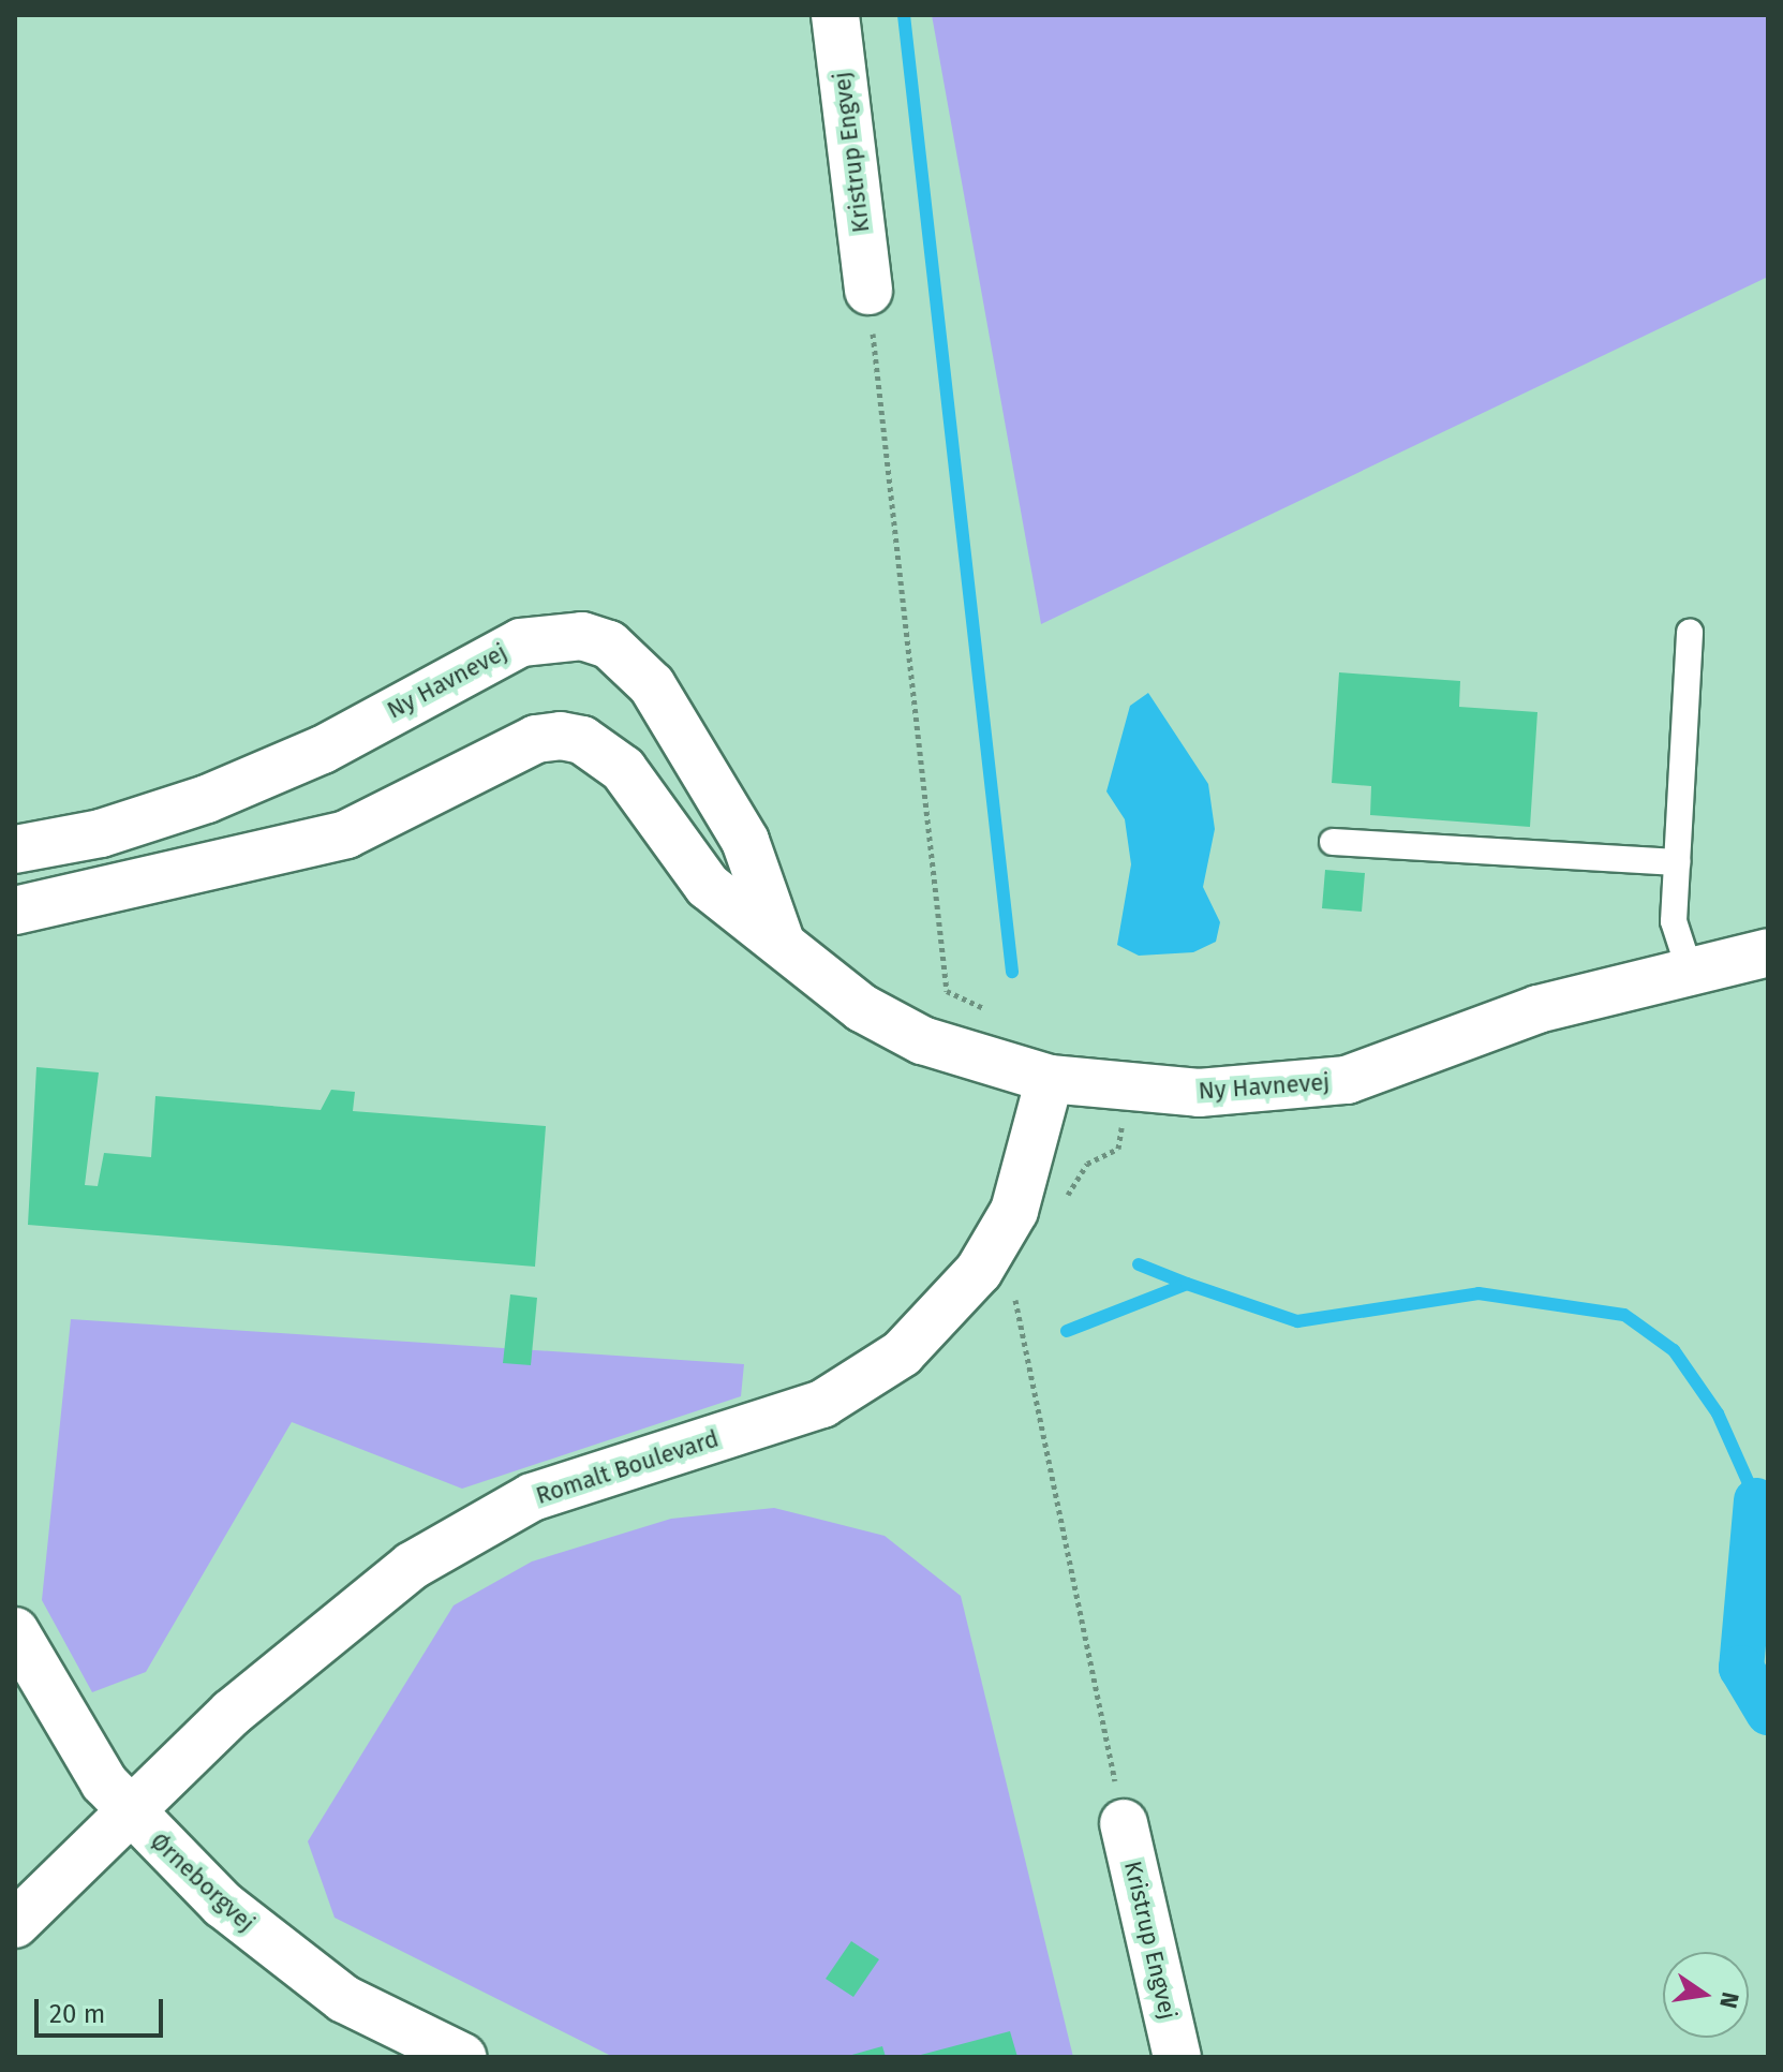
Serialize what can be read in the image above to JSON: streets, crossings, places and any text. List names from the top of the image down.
{
  "streets": {
    "street": [
      "Kristrup Engvej",
      "Ny Havnevej",
      "Romalt Boulevard",
      "Ørneborgvej"
    ]
  },
  "crossings": [
    ["Ny Havnevej", "Romalt Boulevard"],
    ["Romalt Boulevard", "Ørneborgvej"]
  ],
  "scale_bar": "20 m",
  "north": "right"
}
